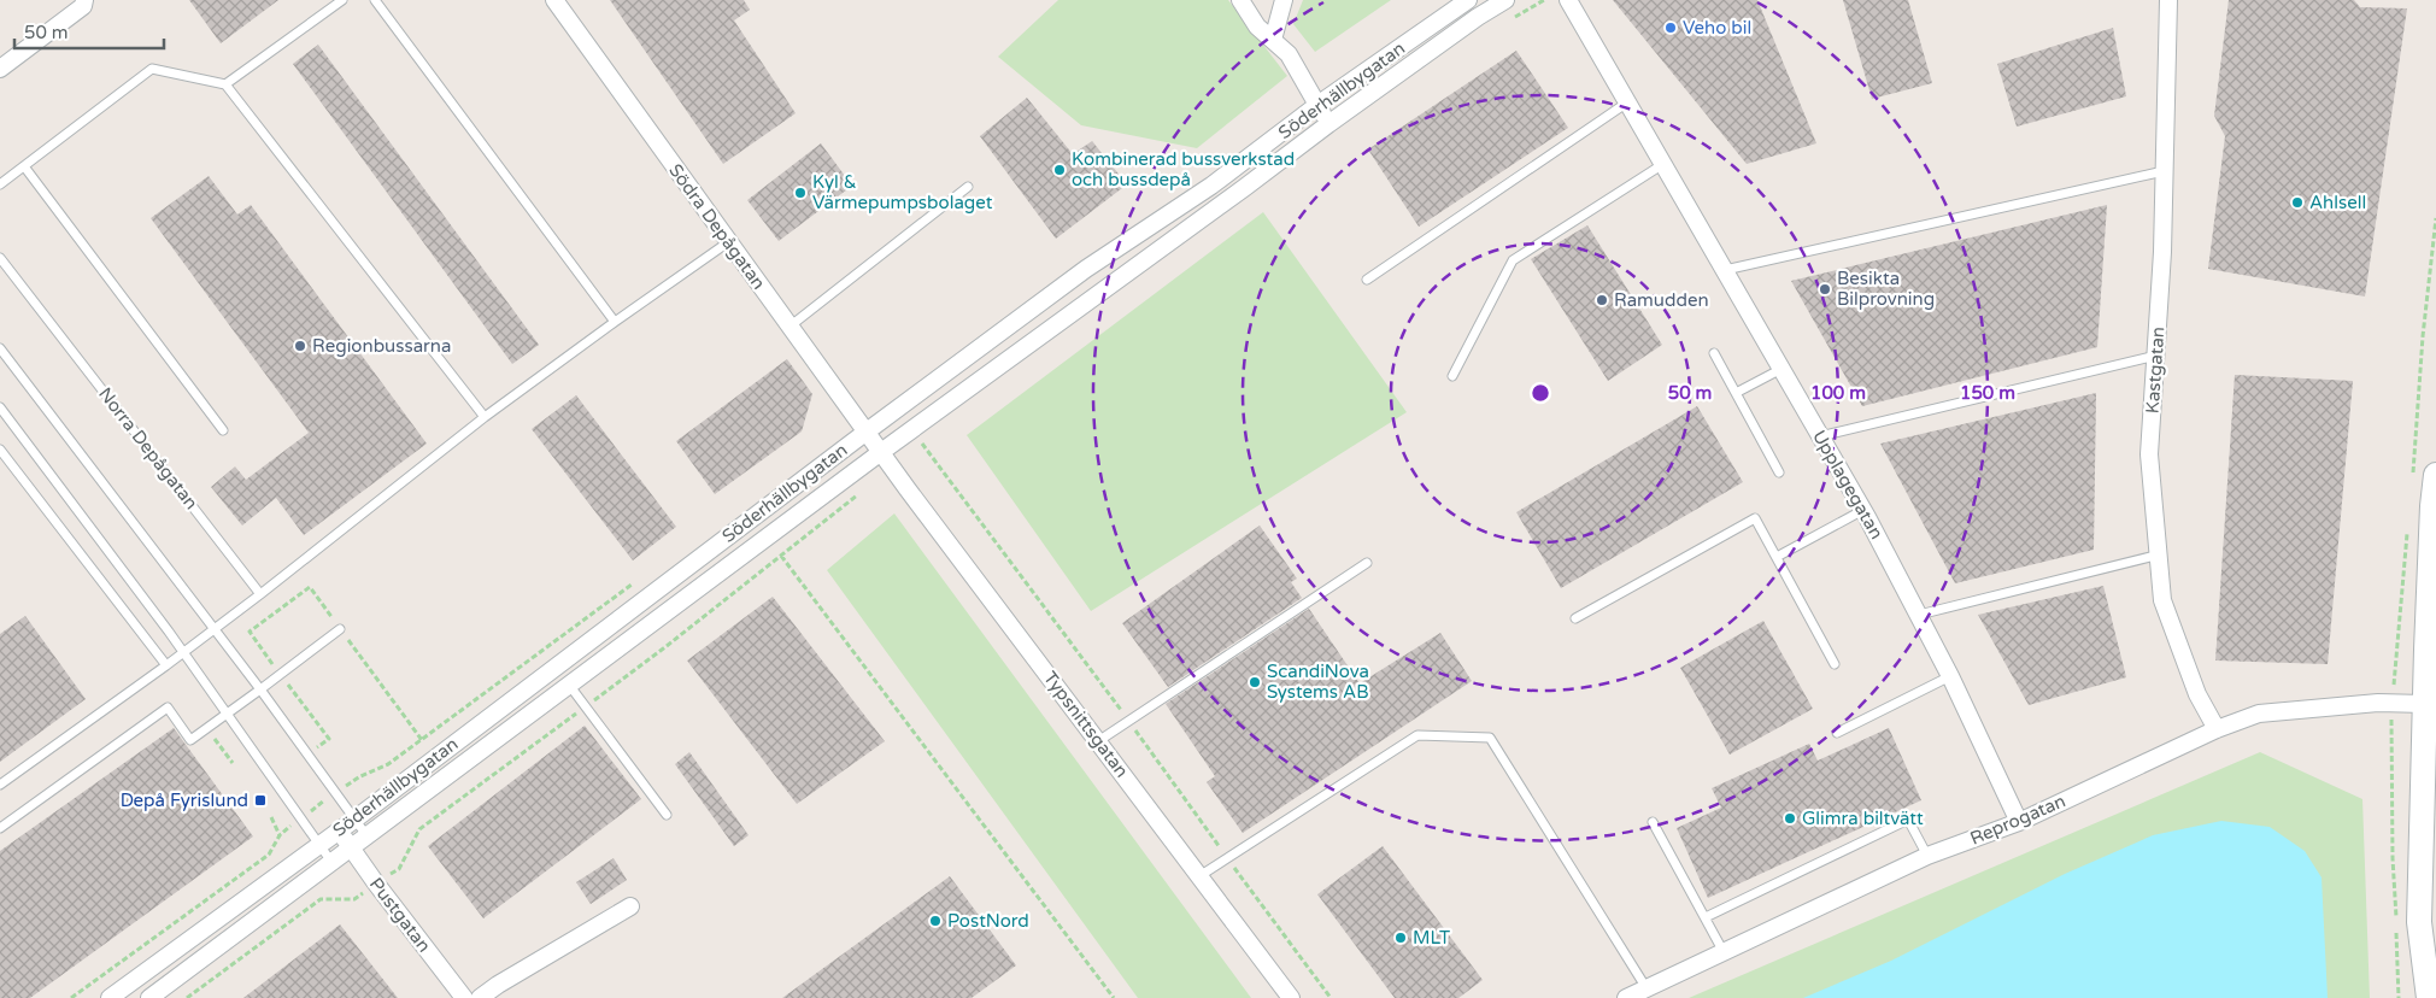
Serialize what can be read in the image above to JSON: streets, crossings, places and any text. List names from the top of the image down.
{
  "streets": {
    "street": [
      "Söderhällbygatan",
      "Södra Depågatan",
      "Kastgatan",
      "Upplagegatan",
      "Typsnittsgatan",
      "Reprogatan",
      "Pustgatan"
    ],
    "lane": ["Norra Depågatan"]
  },
  "crossings": [
    ["Söderhällbygatan", "Södra Depågatan"],
    ["Söderhällbygatan", "Typsnittsgatan"],
    ["Söderhällbygatan", "Pustgatan"],
    ["Södra Depågatan", "Typsnittsgatan"],
    ["Kastgatan", "Reprogatan"],
    ["Upplagegatan", "Reprogatan"]
  ],
  "places": {
    "other": [
      "Veho bil",
      "Kombinerad bussverkstad och bussdepå",
      "Kyl & Värmepumpsbolaget",
      "Ahlsell",
      "Besikta Bilprovning",
      "Ramudden",
      "Regionbussarna",
      "ScandiNova Systems AB",
      "Glimra biltvätt",
      "PostNord",
      "MLT"
    ],
    "transit": ["Depå Fyrislund"]
  },
  "scale_bar": "50 m",
  "rings": ["50 m", "100 m", "150 m"]
}
